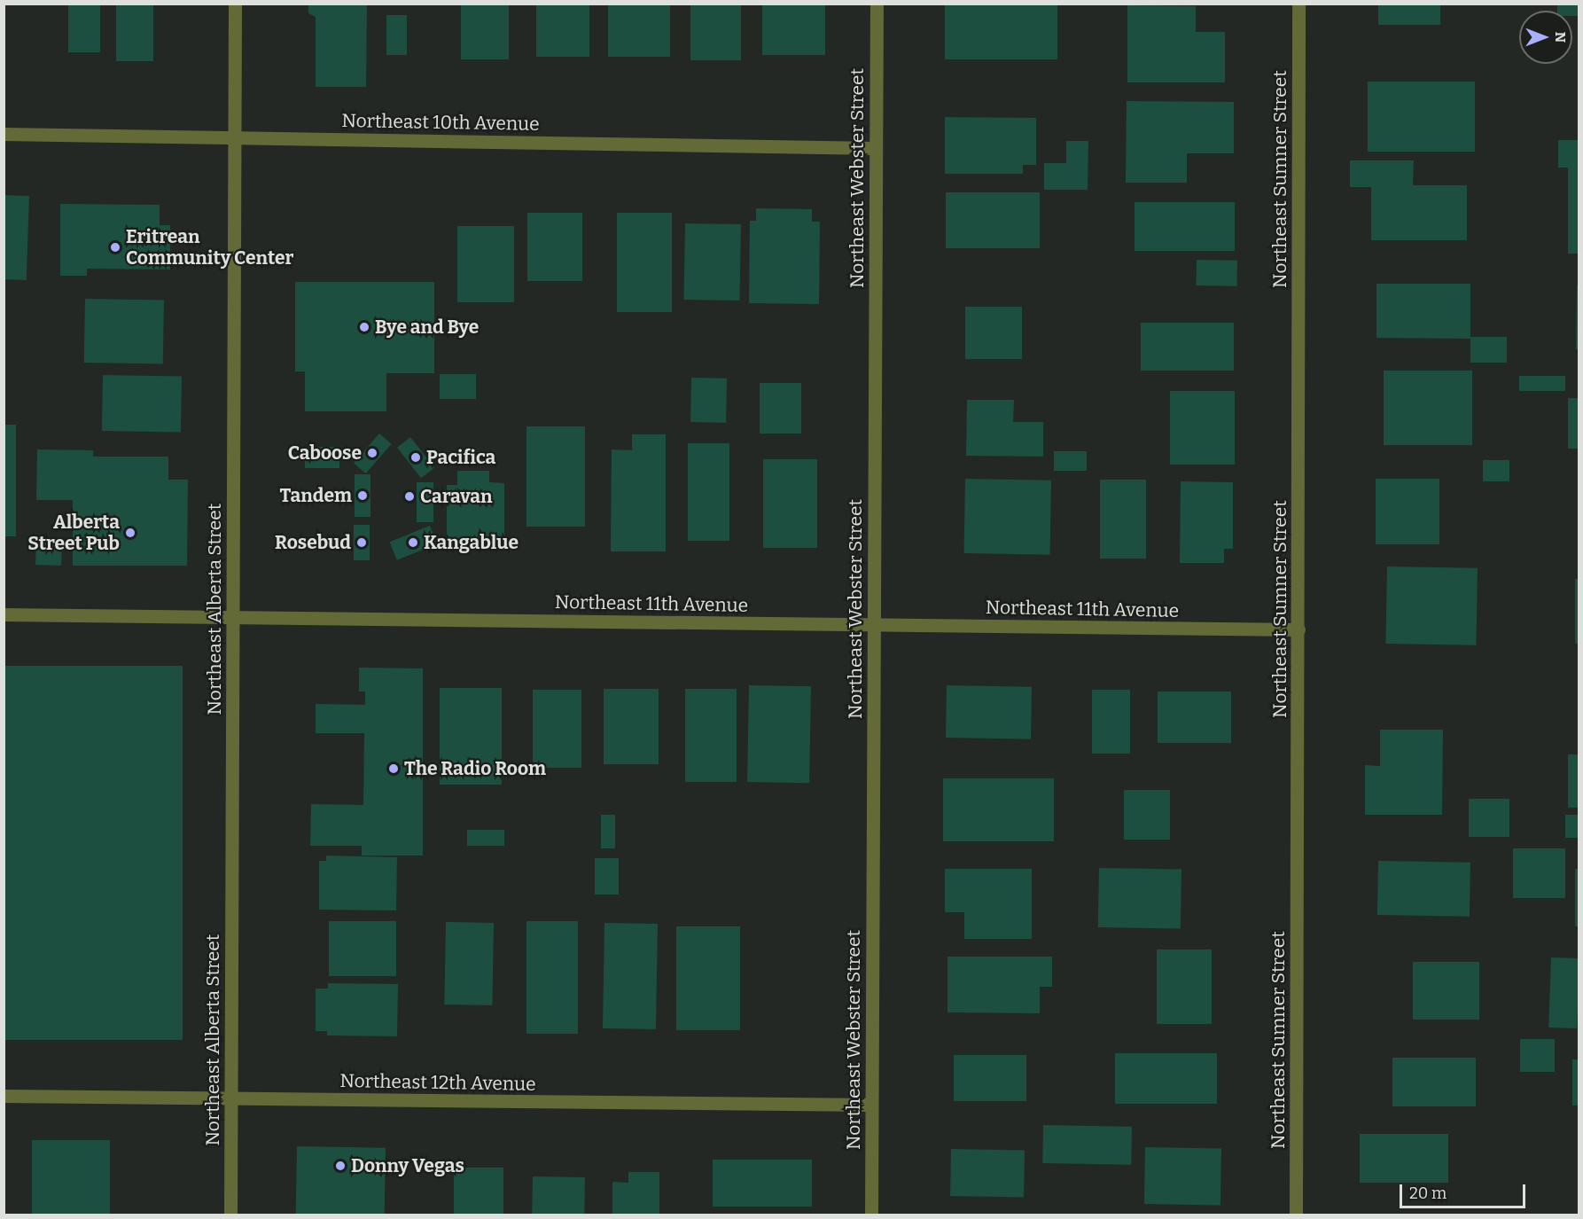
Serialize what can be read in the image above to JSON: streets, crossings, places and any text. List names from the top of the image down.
{
  "streets": {
    "street": [
      "Northeast 10th Avenue",
      "Northeast Webster Street",
      "Northeast Sumner Street",
      "Northeast 11th Avenue",
      "Northeast Alberta Street",
      "Northeast 12th Avenue"
    ]
  },
  "crossings": [
    ["Northeast 10th Avenue", "Northeast Webster Street"],
    ["Northeast 10th Avenue", "Northeast Alberta Street"],
    ["Northeast Webster Street", "Northeast 11th Avenue"],
    ["Northeast Webster Street", "Northeast 12th Avenue"],
    ["Northeast Sumner Street", "Northeast 11th Avenue"],
    ["Northeast 11th Avenue", "Northeast Alberta Street"],
    ["Northeast Alberta Street", "Northeast 12th Avenue"]
  ],
  "places": [
    "Eritrean Community Center",
    "Bye and Bye",
    "Caboose",
    "Pacifica",
    "Tandem",
    "Caravan",
    "Alberta Street Pub",
    "Rosebud",
    "Kangablue",
    "The Radio Room",
    "Donny Vegas"
  ],
  "scale_bar": "20 m",
  "north": "right"
}
